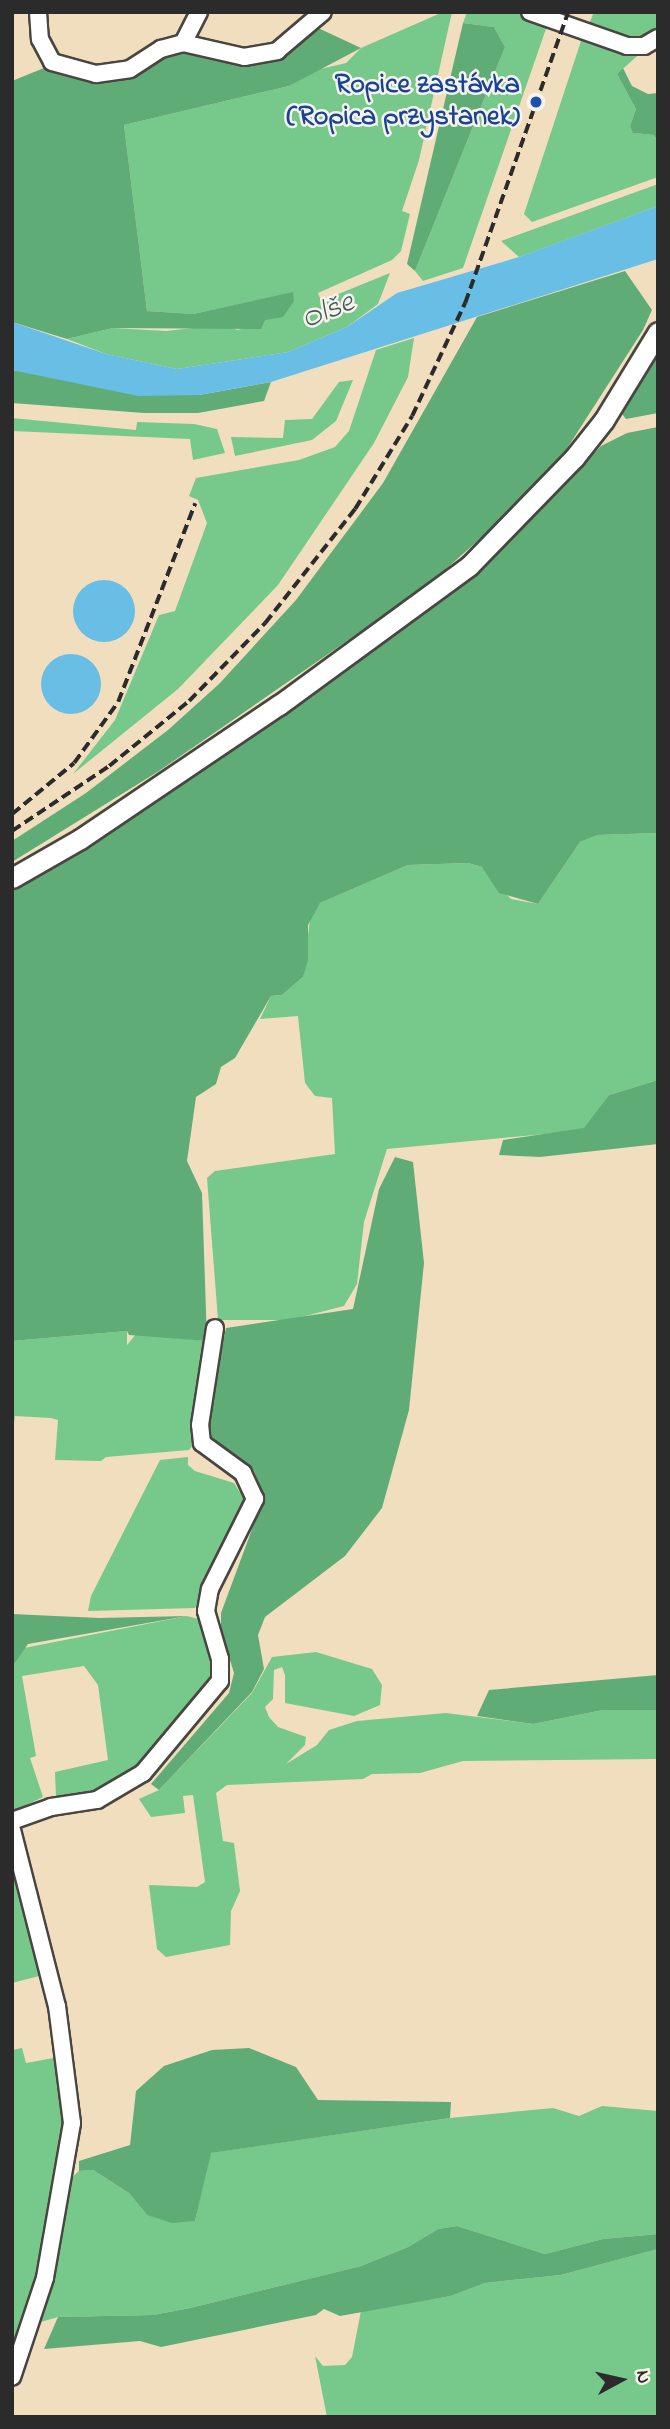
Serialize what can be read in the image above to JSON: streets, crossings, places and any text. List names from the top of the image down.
{
  "water": ["Olše"],
  "places": ["Ropice zastávka (Ropica przystanek)"],
  "north": "right"
}
